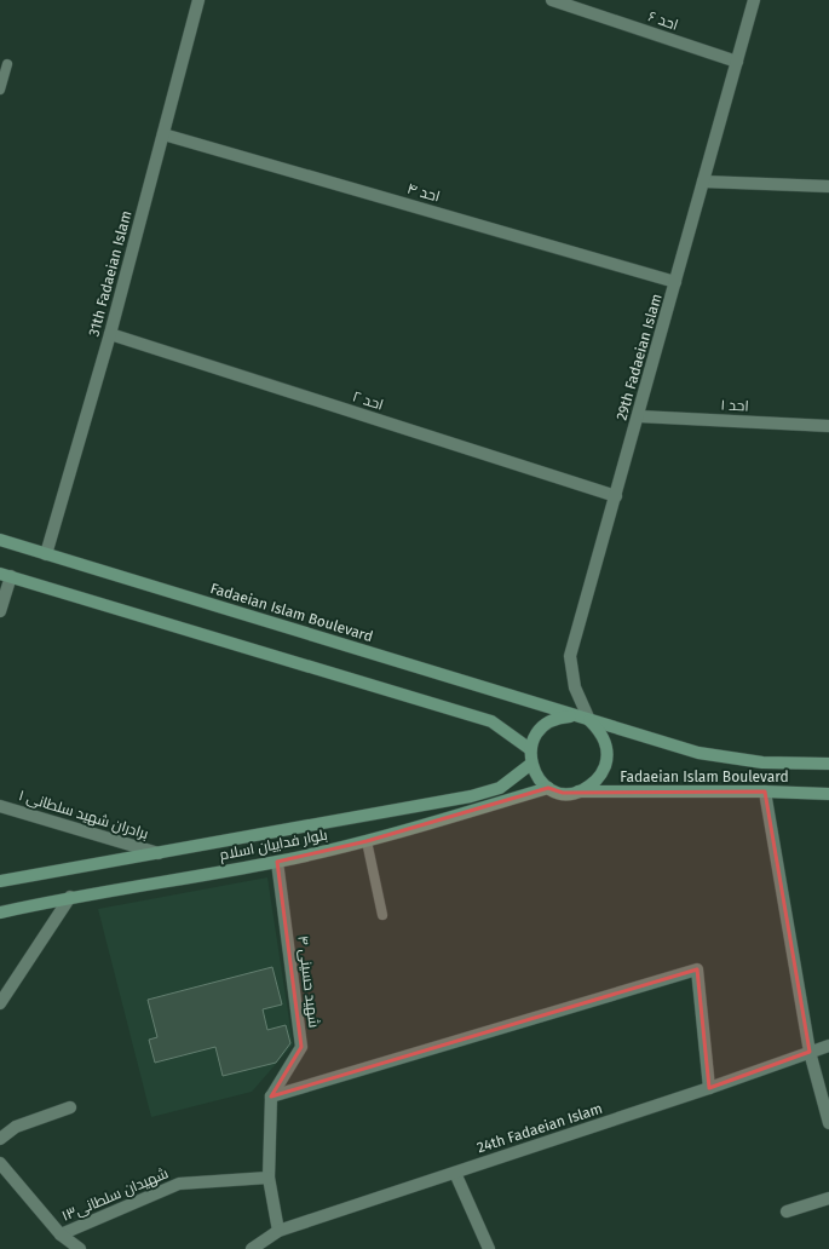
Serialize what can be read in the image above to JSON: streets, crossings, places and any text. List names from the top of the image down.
{
  "streets": {
    "main road": ["Fadaeian Islam Boulevard", "بلوار فداییان اسلام"],
    "street": [
      "احد ۶",
      "احد ۴",
      "31th Fadaeian Islam",
      "29th Fadaeian Islam",
      "احد ۲",
      "احد ۱",
      "برادران شهید سلطانی ۱",
      "شهید حسینی ۴",
      "24th Fadaeian Islam",
      "شهیدان سلطانی۱۳"
    ]
  },
  "crossings": [
    ["احد ۶", "29th Fadaeian Islam"],
    ["احد ۴", "31th Fadaeian Islam"],
    ["احد ۴", "29th Fadaeian Islam"],
    ["31th Fadaeian Islam", "احد ۲"],
    ["31th Fadaeian Islam", "Fadaeian Islam Boulevard"],
    ["29th Fadaeian Islam", "احد ۲"],
    ["29th Fadaeian Islam", "احد ۱"],
    ["29th Fadaeian Islam", "Fadaeian Islam Boulevard"],
    ["29th Fadaeian Islam", "بلوار فداییان اسلام"],
    ["Fadaeian Islam Boulevard", "بلوار فداییان اسلام"],
    ["برادران شهید سلطانی ۱", "بلوار فداییان اسلام"],
    ["بلوار فداییان اسلام", "شهید حسینی ۴"]
  ]
}
